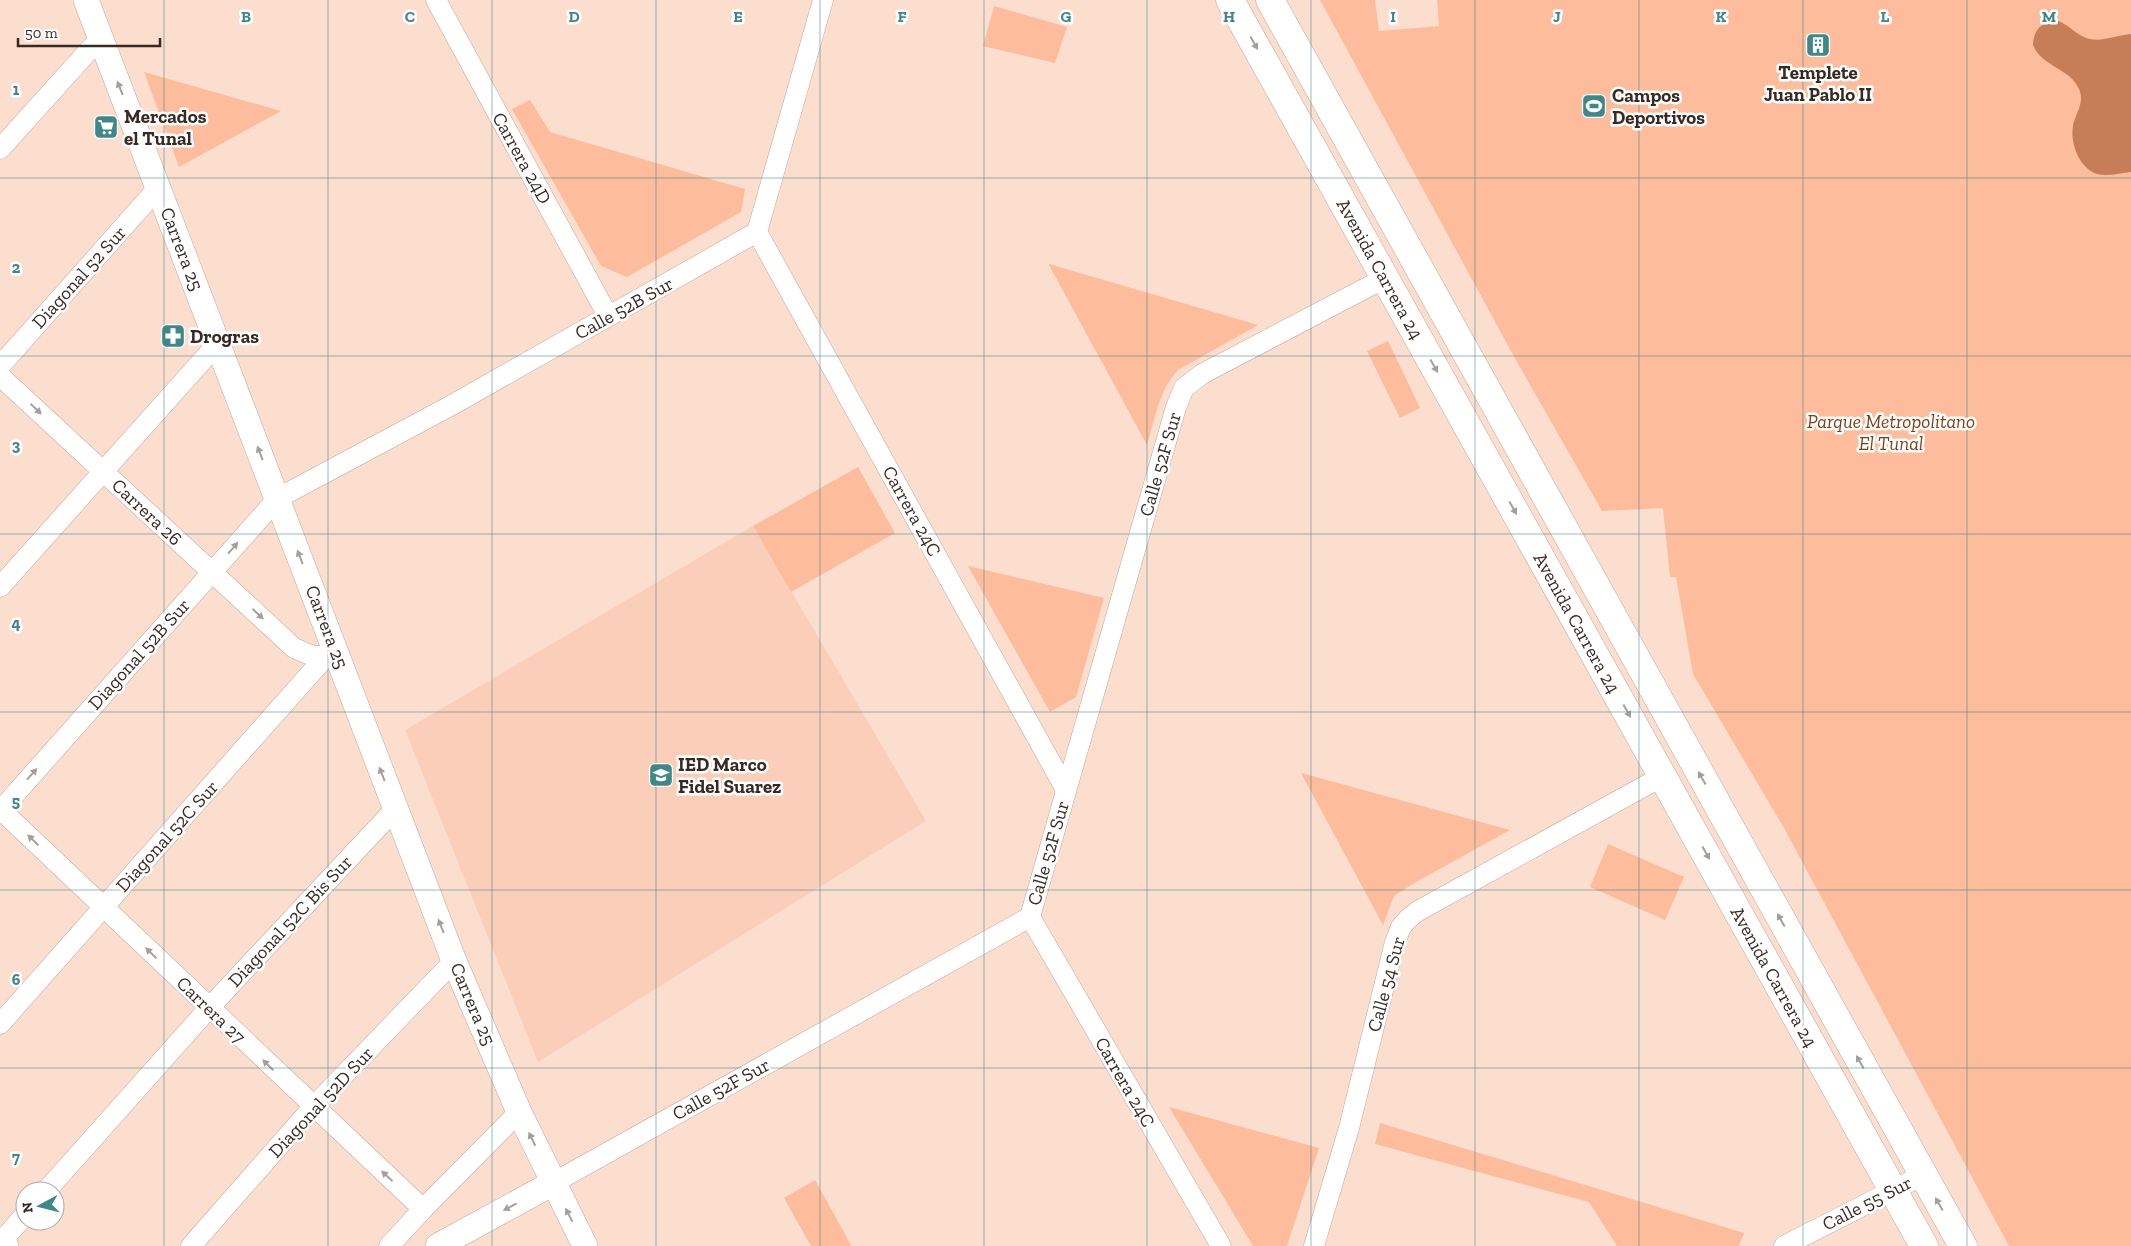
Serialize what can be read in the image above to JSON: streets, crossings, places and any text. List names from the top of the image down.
{
  "streets": {
    "main road": ["Avenida Carrera 24"],
    "street": [
      "Carrera 24D",
      "Carrera 25",
      "Diagonal 52 Sur",
      "Calle 52B Sur",
      "Calle 52F Sur",
      "Carrera 24C",
      "Carrera 26",
      "Diagonal 52B Sur",
      "Diagonal 52C Sur",
      "Diagonal 52C Bis Sur",
      "Calle 54 Sur",
      "Carrera 27",
      "Diagonal 52D Sur",
      "Calle 55 Sur"
    ]
  },
  "crossings": [
    ["Carrera 24D", "Calle 52B Sur"],
    ["Carrera 25", "Diagonal 52 Sur"],
    ["Carrera 25", "Calle 52B Sur"],
    ["Carrera 25", "Calle 52F Sur"],
    ["Carrera 25", "Carrera 26"],
    ["Carrera 25", "Diagonal 52B Sur"],
    ["Carrera 25", "Diagonal 52C Sur"],
    ["Carrera 25", "Diagonal 52C Bis Sur"],
    ["Carrera 25", "Diagonal 52D Sur"],
    ["Avenida Carrera 24", "Calle 52F Sur"],
    ["Avenida Carrera 24", "Calle 54 Sur"],
    ["Avenida Carrera 24", "Calle 55 Sur"],
    ["Calle 52B Sur", "Carrera 24C"],
    ["Calle 52B Sur", "Diagonal 52B Sur"],
    ["Calle 52F Sur", "Carrera 24C"],
    ["Carrera 26", "Diagonal 52B Sur"],
    ["Carrera 26", "Diagonal 52C Sur"],
    ["Diagonal 52B Sur", "Carrera 27"],
    ["Diagonal 52C Sur", "Carrera 27"],
    ["Diagonal 52C Bis Sur", "Carrera 27"],
    ["Carrera 27", "Diagonal 52D Sur"]
  ],
  "one_way": ["Carrera 25", "Carrera 26", "Carrera 27"],
  "parks": ["Parque Metropolitano El Tunal"],
  "places": {
    "building": ["Templete Juan Pablo II"],
    "sports": ["Campos Deportivos"],
    "supermarket": ["Mercados el Tunal"],
    "pharmacy": ["Drogras"],
    "school or university": ["IED Marco Fidel Suarez"]
  },
  "scale_bar": "50 m",
  "north": "left",
  "grid": {
    "columns": [
      "B",
      "C",
      "D",
      "E",
      "F",
      "G",
      "H",
      "I",
      "J",
      "K",
      "L",
      "M"
    ],
    "rows": [
      "1",
      "2",
      "3",
      "4",
      "5",
      "6",
      "7"
    ]
  }
}
